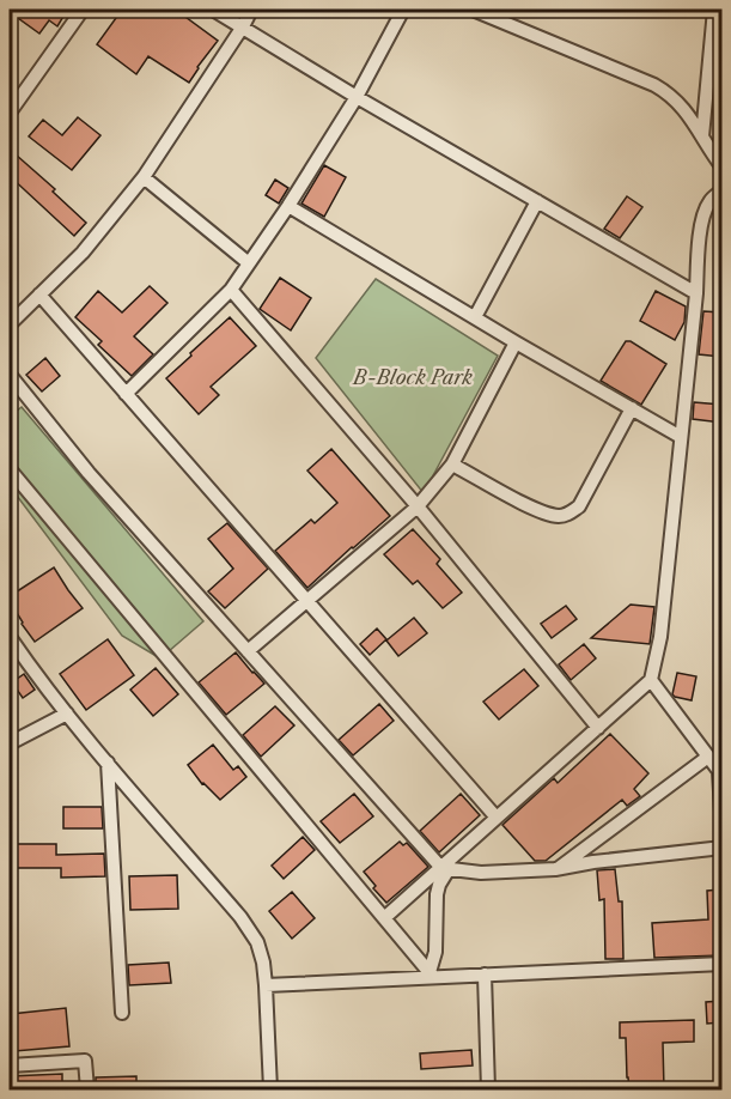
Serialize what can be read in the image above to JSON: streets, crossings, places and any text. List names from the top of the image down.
{
  "parks": ["B-Block Park"]
}
